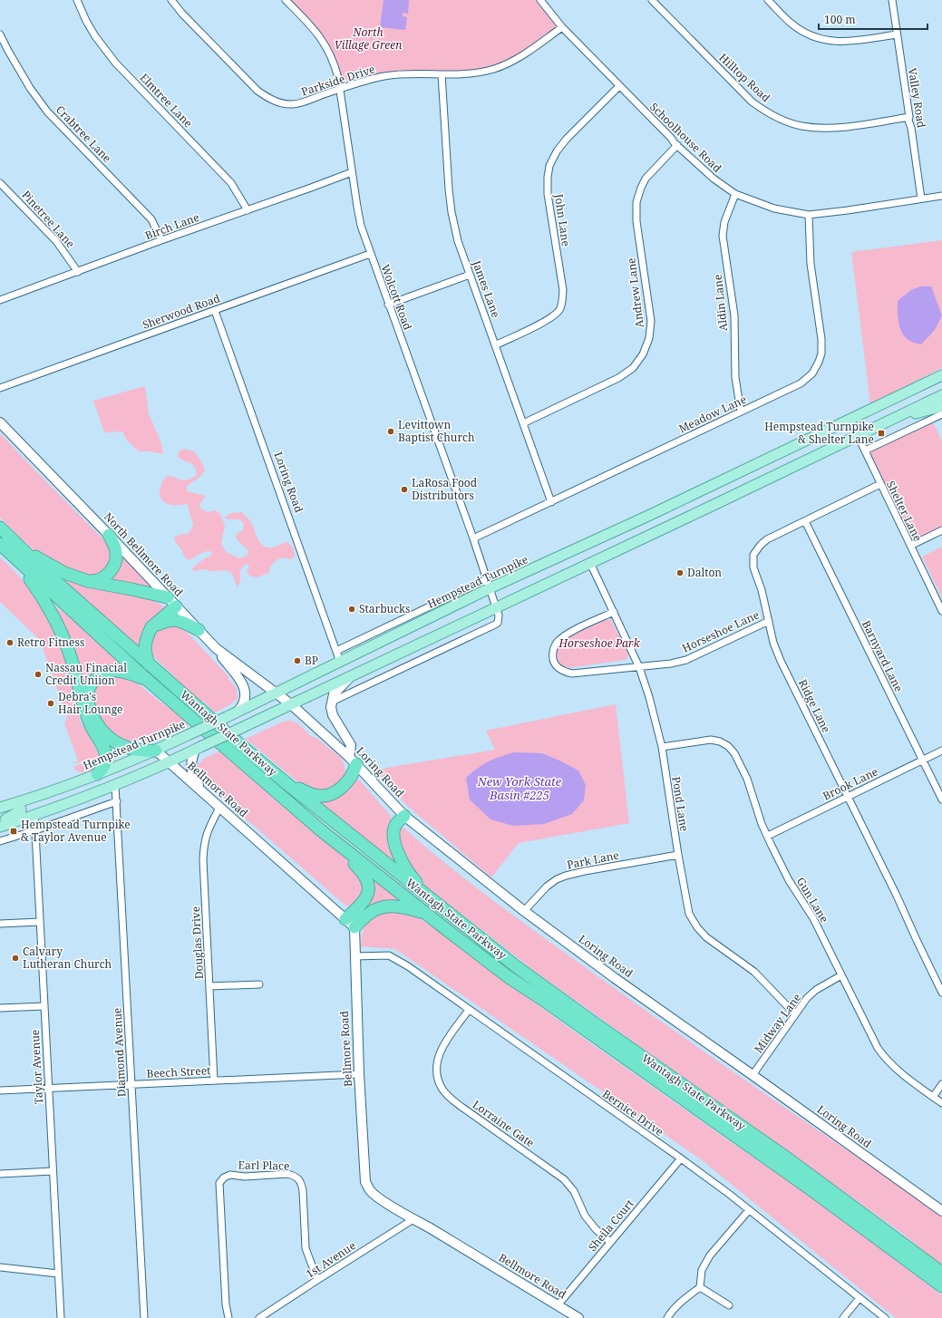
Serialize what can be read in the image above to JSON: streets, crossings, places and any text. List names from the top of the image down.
{
  "streets": {
    "highway": ["Wantagh State Parkway"],
    "main road": ["Hempstead Turnpike"],
    "street": [
      "Hilltop Road",
      "Parkside Drive",
      "Valley Road",
      "Elmtree Lane",
      "Crabtree Lane",
      "Schoolhouse Road",
      "Pinetree Lane",
      "John Lane",
      "Birch Lane",
      "James Lane",
      "Andrew Lane",
      "Wolcott Road",
      "Aldin Lane",
      "Sherwood Road",
      "Meadow Lane",
      "Loring Road",
      "Shelter Lane",
      "North Bellmore Road",
      "Horseshoe Lane",
      "Barnyard Lane",
      "Ridge Lane",
      "Brook Lane",
      "Bellmore Road",
      "Pond Lane",
      "Park Lane",
      "Gun Lane",
      "Douglas Drive",
      "Midway Lane",
      "Diamond Avenue",
      "Taylor Avenue",
      "Beech Street",
      "Bernice Drive",
      "Lorraine Gate",
      "Earl Place",
      "Sheila Court",
      "1st Avenue"
    ]
  },
  "crossings": [
    ["Hilltop Road", "Valley Road"],
    ["Parkside Drive", "Schoolhouse Road"],
    ["Parkside Drive", "James Lane"],
    ["Parkside Drive", "Wolcott Road"],
    ["Valley Road", "Schoolhouse Road"],
    ["Elmtree Lane", "Birch Lane"],
    ["Crabtree Lane", "Birch Lane"],
    ["Schoolhouse Road", "John Lane"],
    ["Schoolhouse Road", "Andrew Lane"],
    ["Schoolhouse Road", "Aldin Lane"],
    ["Schoolhouse Road", "Meadow Lane"],
    ["Pinetree Lane", "Birch Lane"],
    ["John Lane", "James Lane"],
    ["Birch Lane", "Wolcott Road"],
    ["James Lane", "Andrew Lane"],
    ["James Lane", "Meadow Lane"],
    ["Wolcott Road", "Sherwood Road"],
    ["Wolcott Road", "Meadow Lane"],
    ["Wolcott Road", "Hempstead Turnpike"],
    ["Aldin Lane", "Meadow Lane"],
    ["Sherwood Road", "Loring Road"],
    ["Loring Road", "North Bellmore Road"],
    ["Loring Road", "Hempstead Turnpike"],
    ["Loring Road", "Park Lane"],
    ["Loring Road", "Midway Lane"],
    ["Shelter Lane", "Hempstead Turnpike"],
    ["Shelter Lane", "Ridge Lane"],
    ["North Bellmore Road", "Hempstead Turnpike"],
    ["Hempstead Turnpike", "Bellmore Road"],
    ["Horseshoe Lane", "Ridge Lane"],
    ["Horseshoe Lane", "Pond Lane"],
    ["Barnyard Lane", "Ridge Lane"],
    ["Barnyard Lane", "Brook Lane"],
    ["Ridge Lane", "Brook Lane"],
    ["Brook Lane", "Gun Lane"],
    ["Bellmore Road", "Douglas Drive"],
    ["Bellmore Road", "Beech Street"],
    ["Bellmore Road", "Bernice Drive"],
    ["Bellmore Road", "Sheila Court"],
    ["Bellmore Road", "1st Avenue"],
    ["Pond Lane", "Park Lane"],
    ["Pond Lane", "Gun Lane"],
    ["Pond Lane", "Midway Lane"],
    ["Gun Lane", "Midway Lane"],
    ["Douglas Drive", "Beech Street"],
    ["Diamond Avenue", "Beech Street"],
    ["Taylor Avenue", "Beech Street"],
    ["Bernice Drive", "Lorraine Gate"],
    ["Bernice Drive", "Sheila Court"],
    ["Lorraine Gate", "Sheila Court"],
    ["Earl Place", "1st Avenue"]
  ],
  "water": ["New York State Basin #225"],
  "parks": ["North Village Green", "Horseshoe Park"],
  "places": {
    "other": [
      "Levittown Baptist Church",
      "LaRosa Food Distributors",
      "Dalton",
      "Starbucks",
      "Retro Fitness",
      "BP",
      "Nassau Finacial Credit Uniion",
      "Debra's Hair Lounge",
      "Calvary Lutheran Church"
    ],
    "transit": ["Hempstead Turnpike & Shelter Lane", "Hempstead Turnpike & Taylor Avenue"]
  },
  "scale_bar": "100 m"
}
